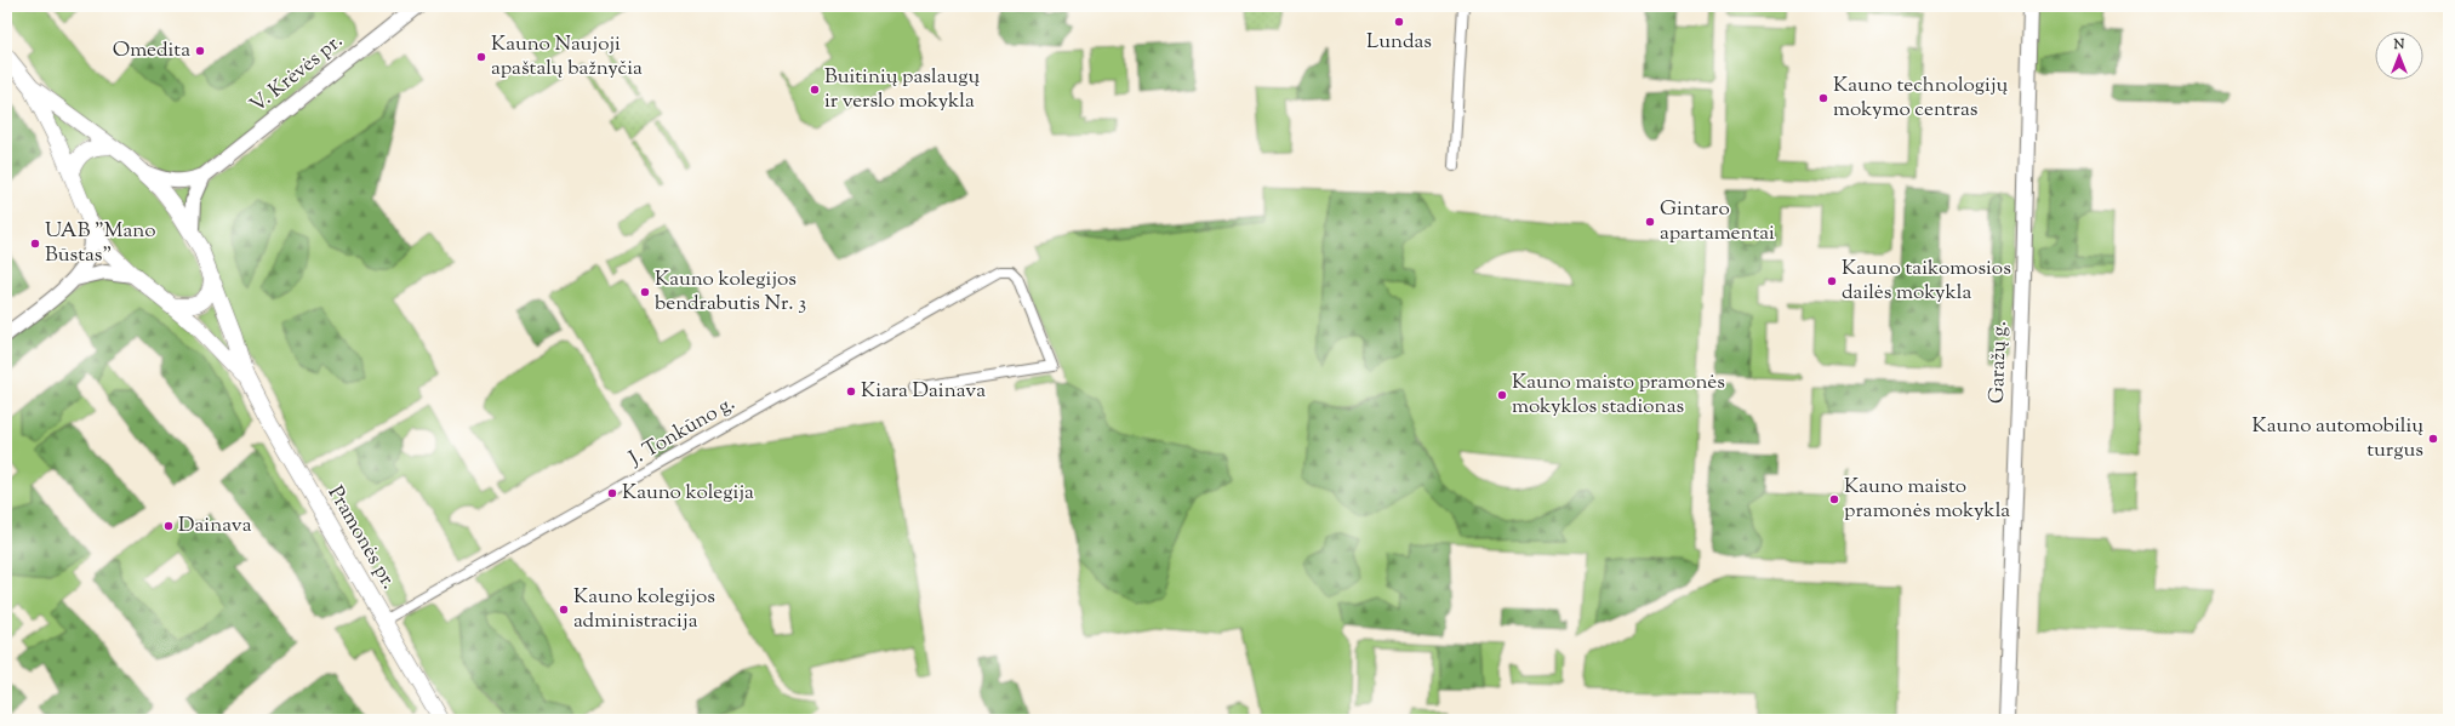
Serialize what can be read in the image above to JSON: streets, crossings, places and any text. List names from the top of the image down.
{
  "streets": {
    "main road": ["Pramonės pr."],
    "street": ["V. Krėvės pr.", "Garažų g.", "J. Tonkūno g."]
  },
  "crossings": [
    ["V. Krėvės pr.", "Pramonės pr."],
    ["J. Tonkūno g.", "Pramonės pr."]
  ],
  "places": [
    "Lundas",
    "Omedita",
    "Kauno Naujoji apaštalų bažnyčia",
    "Buitinių paslaugų ir verslo mokykla",
    "Kauno technologijų mokymo centras",
    "Gintaro apartamentai",
    "UAB \"Mano Būstas\"",
    "Kauno taikomosios dailės mokykla",
    "Kauno kolegijos bendrabutis Nr. 3",
    "Kiara Dainava",
    "Kauno maisto pramonės mokyklos stadionas",
    "Kauno automobilių turgus",
    "Kauno kolegija",
    "Kauno maisto pramonės mokykla",
    "Dainava",
    "Kauno kolegijos administracija"
  ],
  "north": "top"
}
